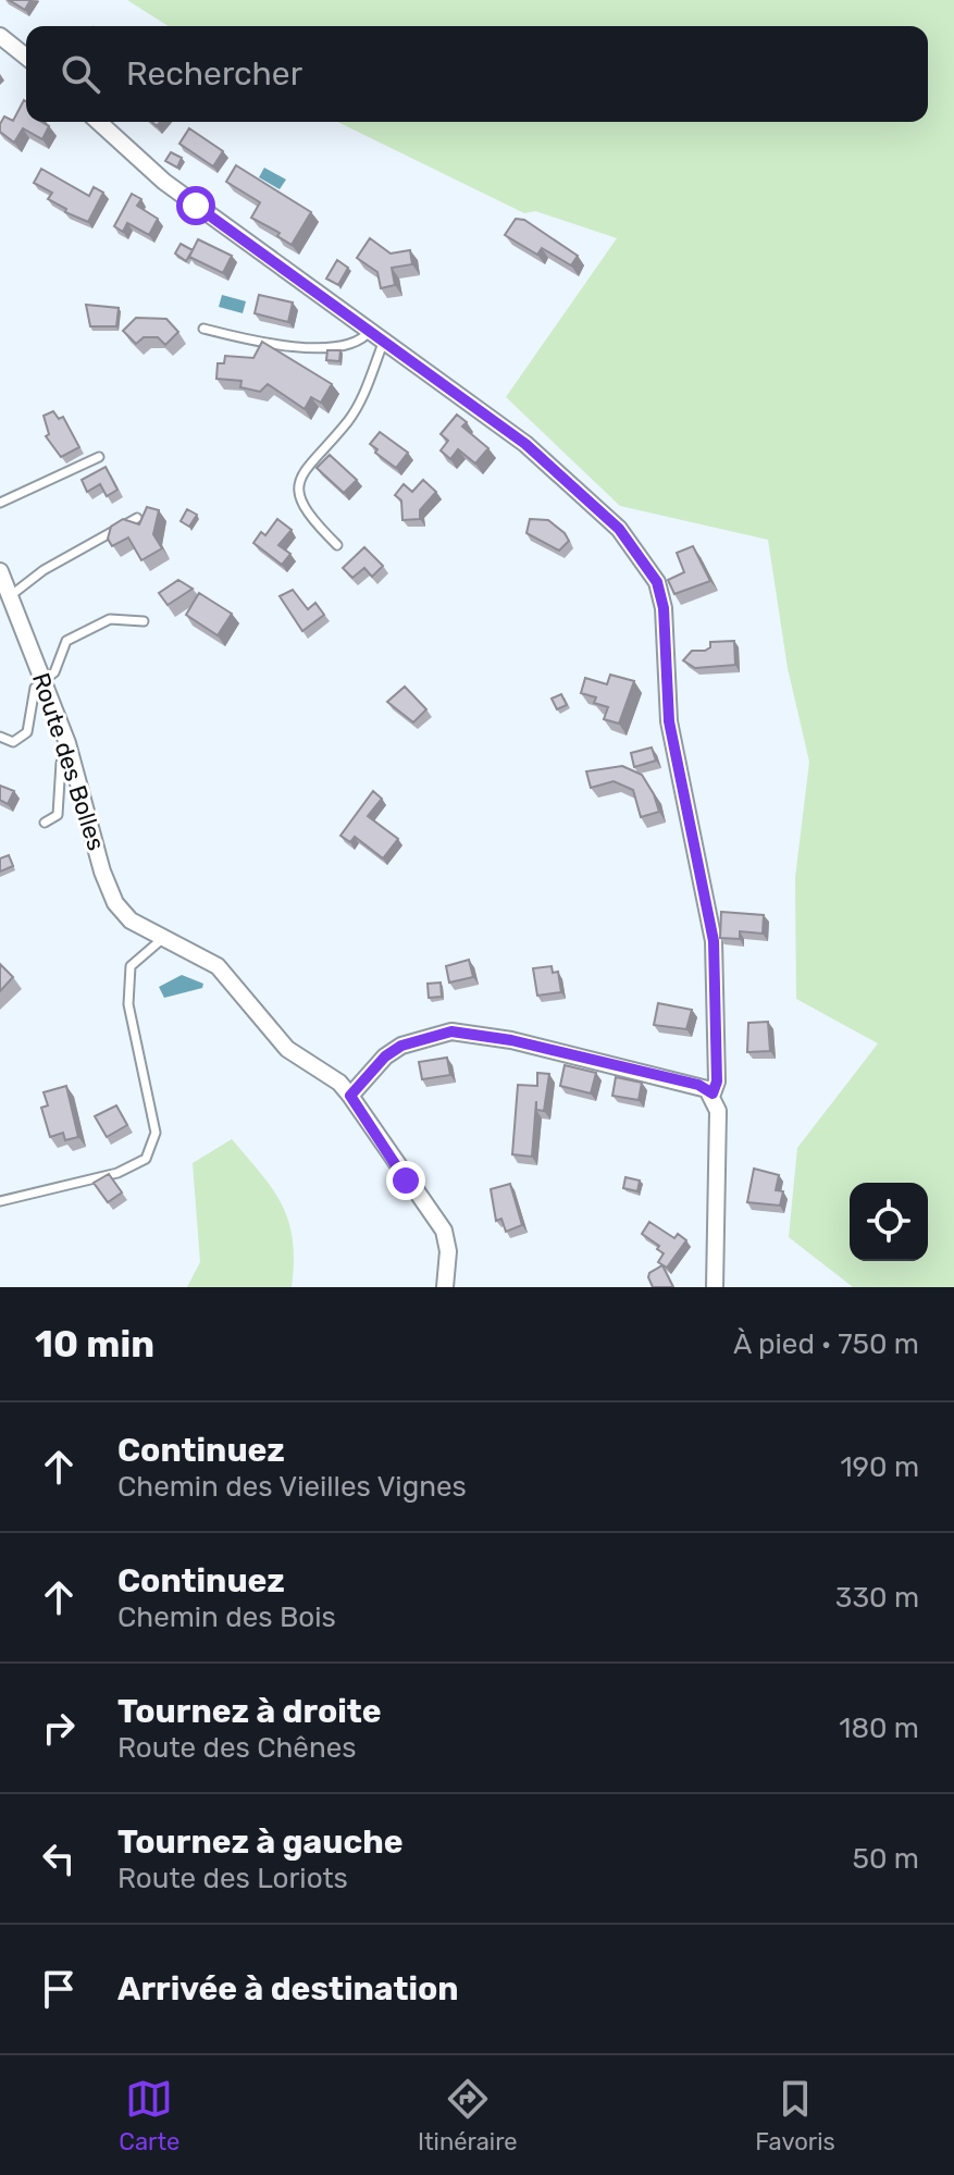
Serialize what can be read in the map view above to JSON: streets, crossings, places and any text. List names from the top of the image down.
{
  "streets": {
    "street": ["Route des Bolles"]
  },
  "page": {
    "search": "Rechercher",
    "heading": ["10 min", "À pied · 750 m"],
    "list": [
      ["Continuez", "Chemin des Vieilles Vignes", "190 m"],
      ["Continuez", "Chemin des Bois", "330 m"],
      ["Tournez à droite", "Route des Chênes", "180 m"],
      ["Tournez à gauche", "Route des Loriots", "50 m"],
      "Arrivée à destination"
    ],
    "nav": ["Carte", "Itinéraire", "Favoris"]
  }
}
